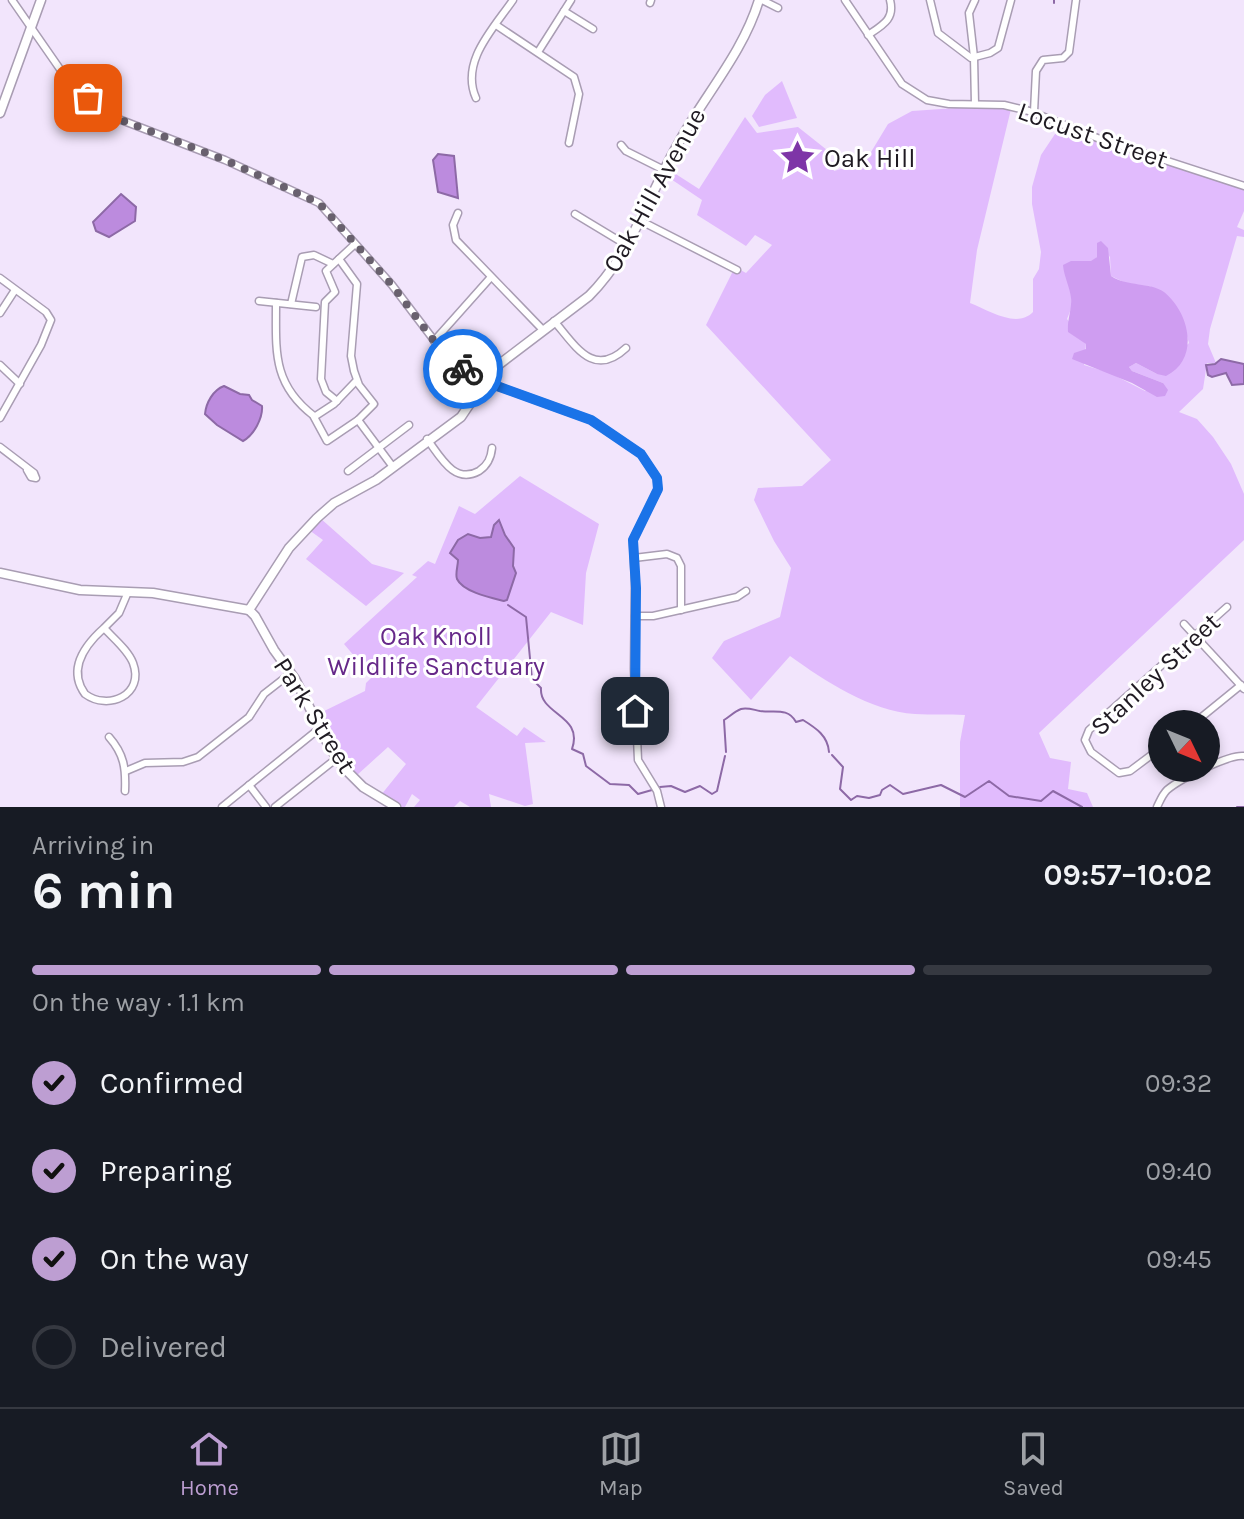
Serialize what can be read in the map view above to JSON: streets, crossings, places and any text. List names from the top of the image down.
{
  "streets": {
    "main road": ["Oak Hill Avenue", "Park Street"],
    "street": ["Locust Street", "Stanley Street"]
  },
  "crossings": [
    ["Oak Hill Avenue", "Park Street"]
  ],
  "parks": ["Oak Knoll Wildlife Sanctuary"],
  "places": {
    "place": ["Oak Hill"]
  },
  "north": "bottom right",
  "page": {
    "heading": ["6 min", "Arriving in", "09:57–10:02"],
    "bar": "On the way · 1.1 km",
    "list": [
      ["Confirmed", "09:32"],
      ["Preparing", "09:40"],
      ["On the way", "09:45"],
      "Delivered"
    ],
    "tabs": ["Home", "Map", "Saved"]
  }
}
